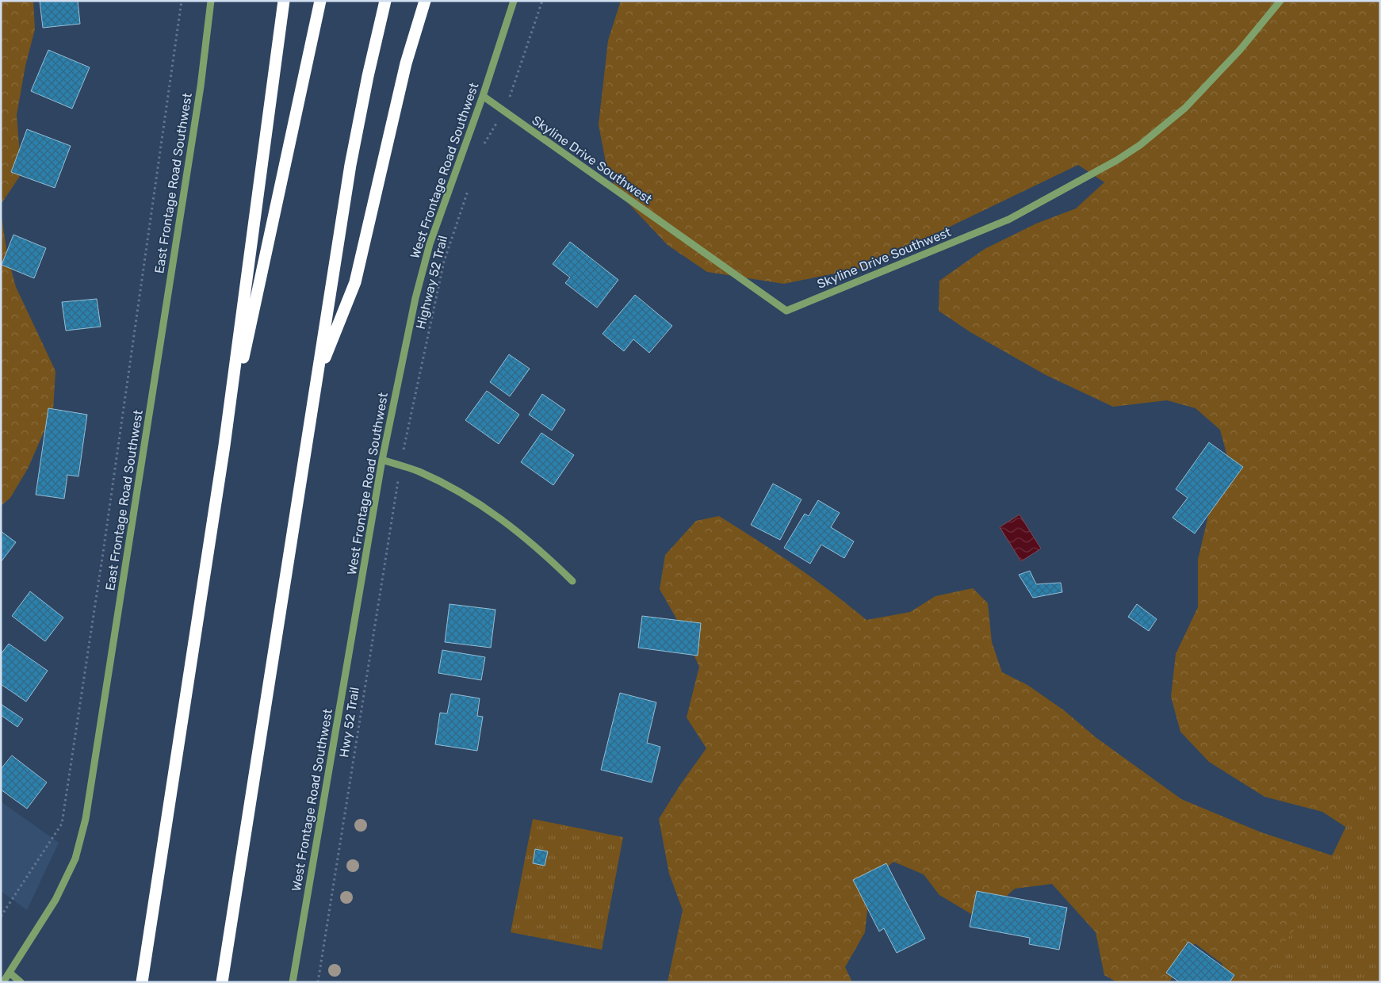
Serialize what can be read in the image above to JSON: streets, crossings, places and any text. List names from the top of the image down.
{
  "streets": {
    "street": ["Skyline Drive Southwest", "West Frontage Road Southwest", "East Frontage Road Southwest"],
    "path": ["Highway 52 Trail", "Hwy 52 Trail"]
  },
  "crossings": [
    ["Skyline Drive Southwest", "West Frontage Road Southwest"],
    ["Highway 52 Trail", "Hwy 52 Trail"]
  ]
}
